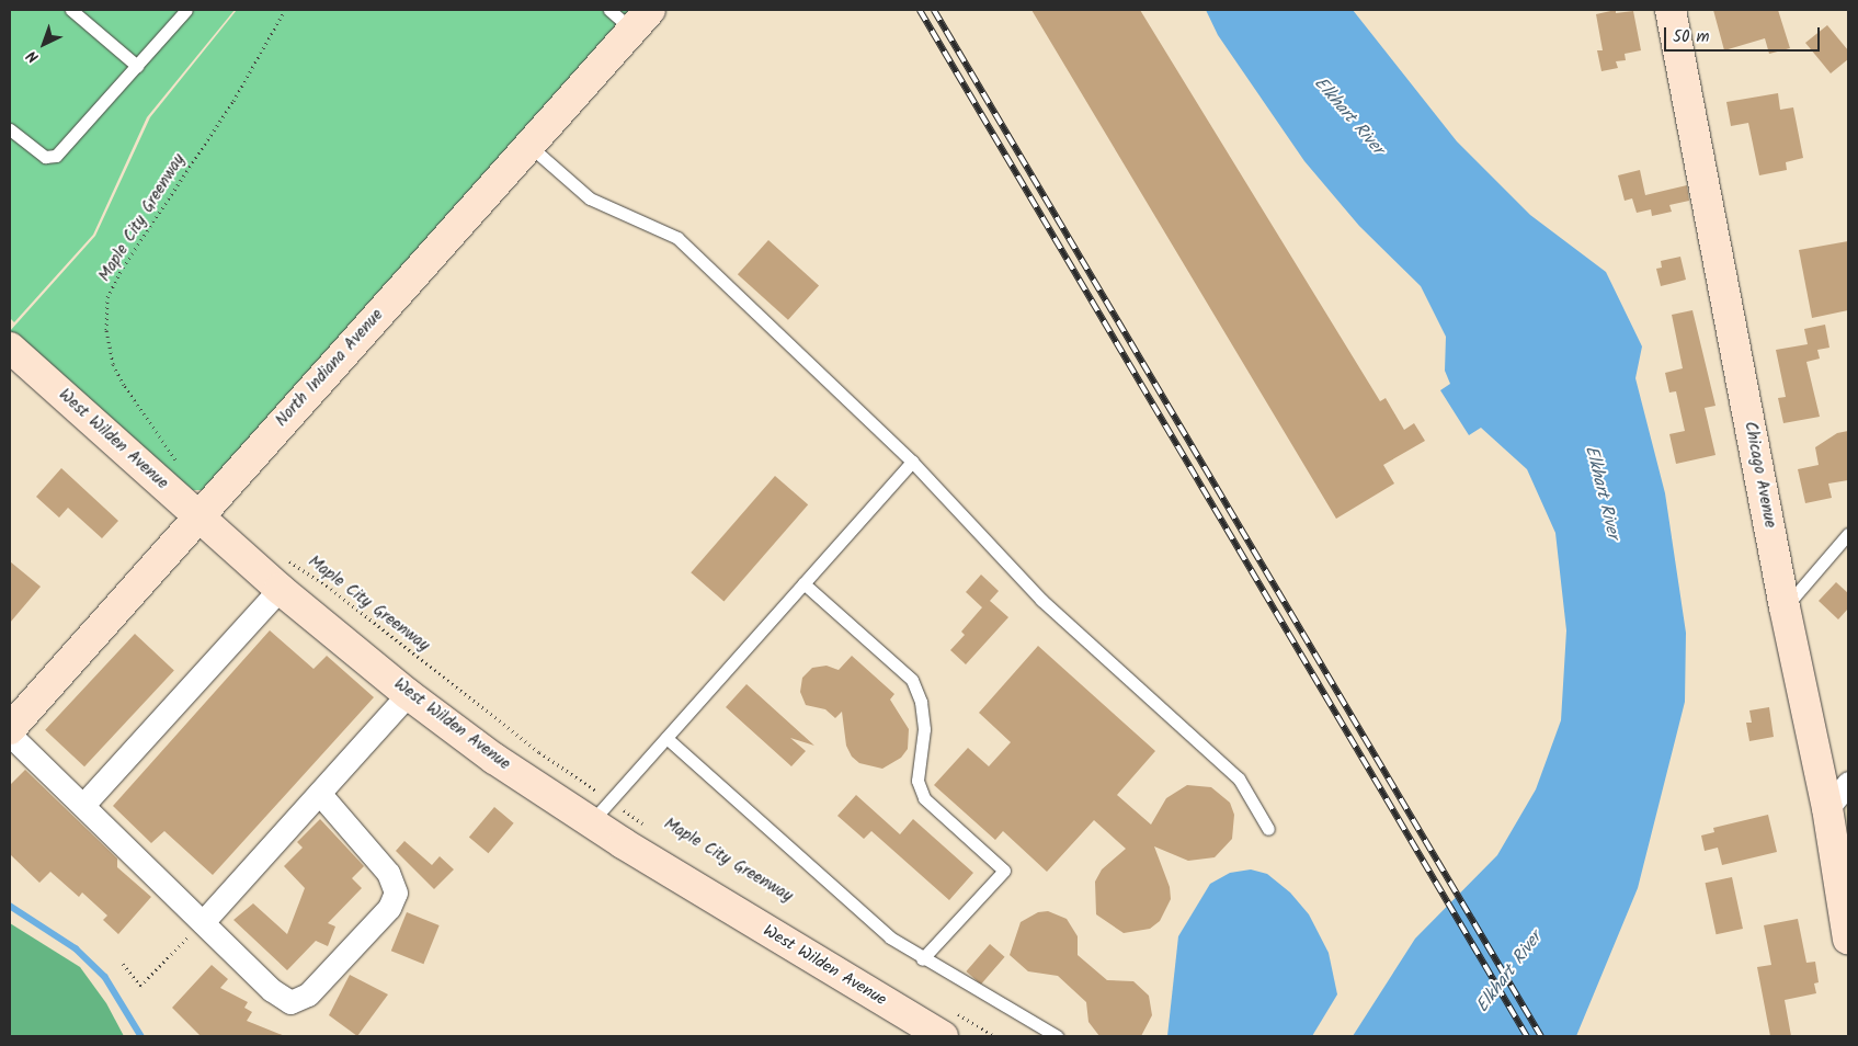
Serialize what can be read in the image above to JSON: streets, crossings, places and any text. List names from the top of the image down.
{
  "streets": {
    "street": ["North Indiana Avenue", "West Wilden Avenue", "Chicago Avenue"],
    "path": ["Maple City Greenway"]
  },
  "crossings": [
    ["Maple City Greenway", "West Wilden Avenue"],
    ["North Indiana Avenue", "West Wilden Avenue"]
  ],
  "water": ["Elkhart River"],
  "scale_bar": "50 m",
  "north": "bottom left"
}
